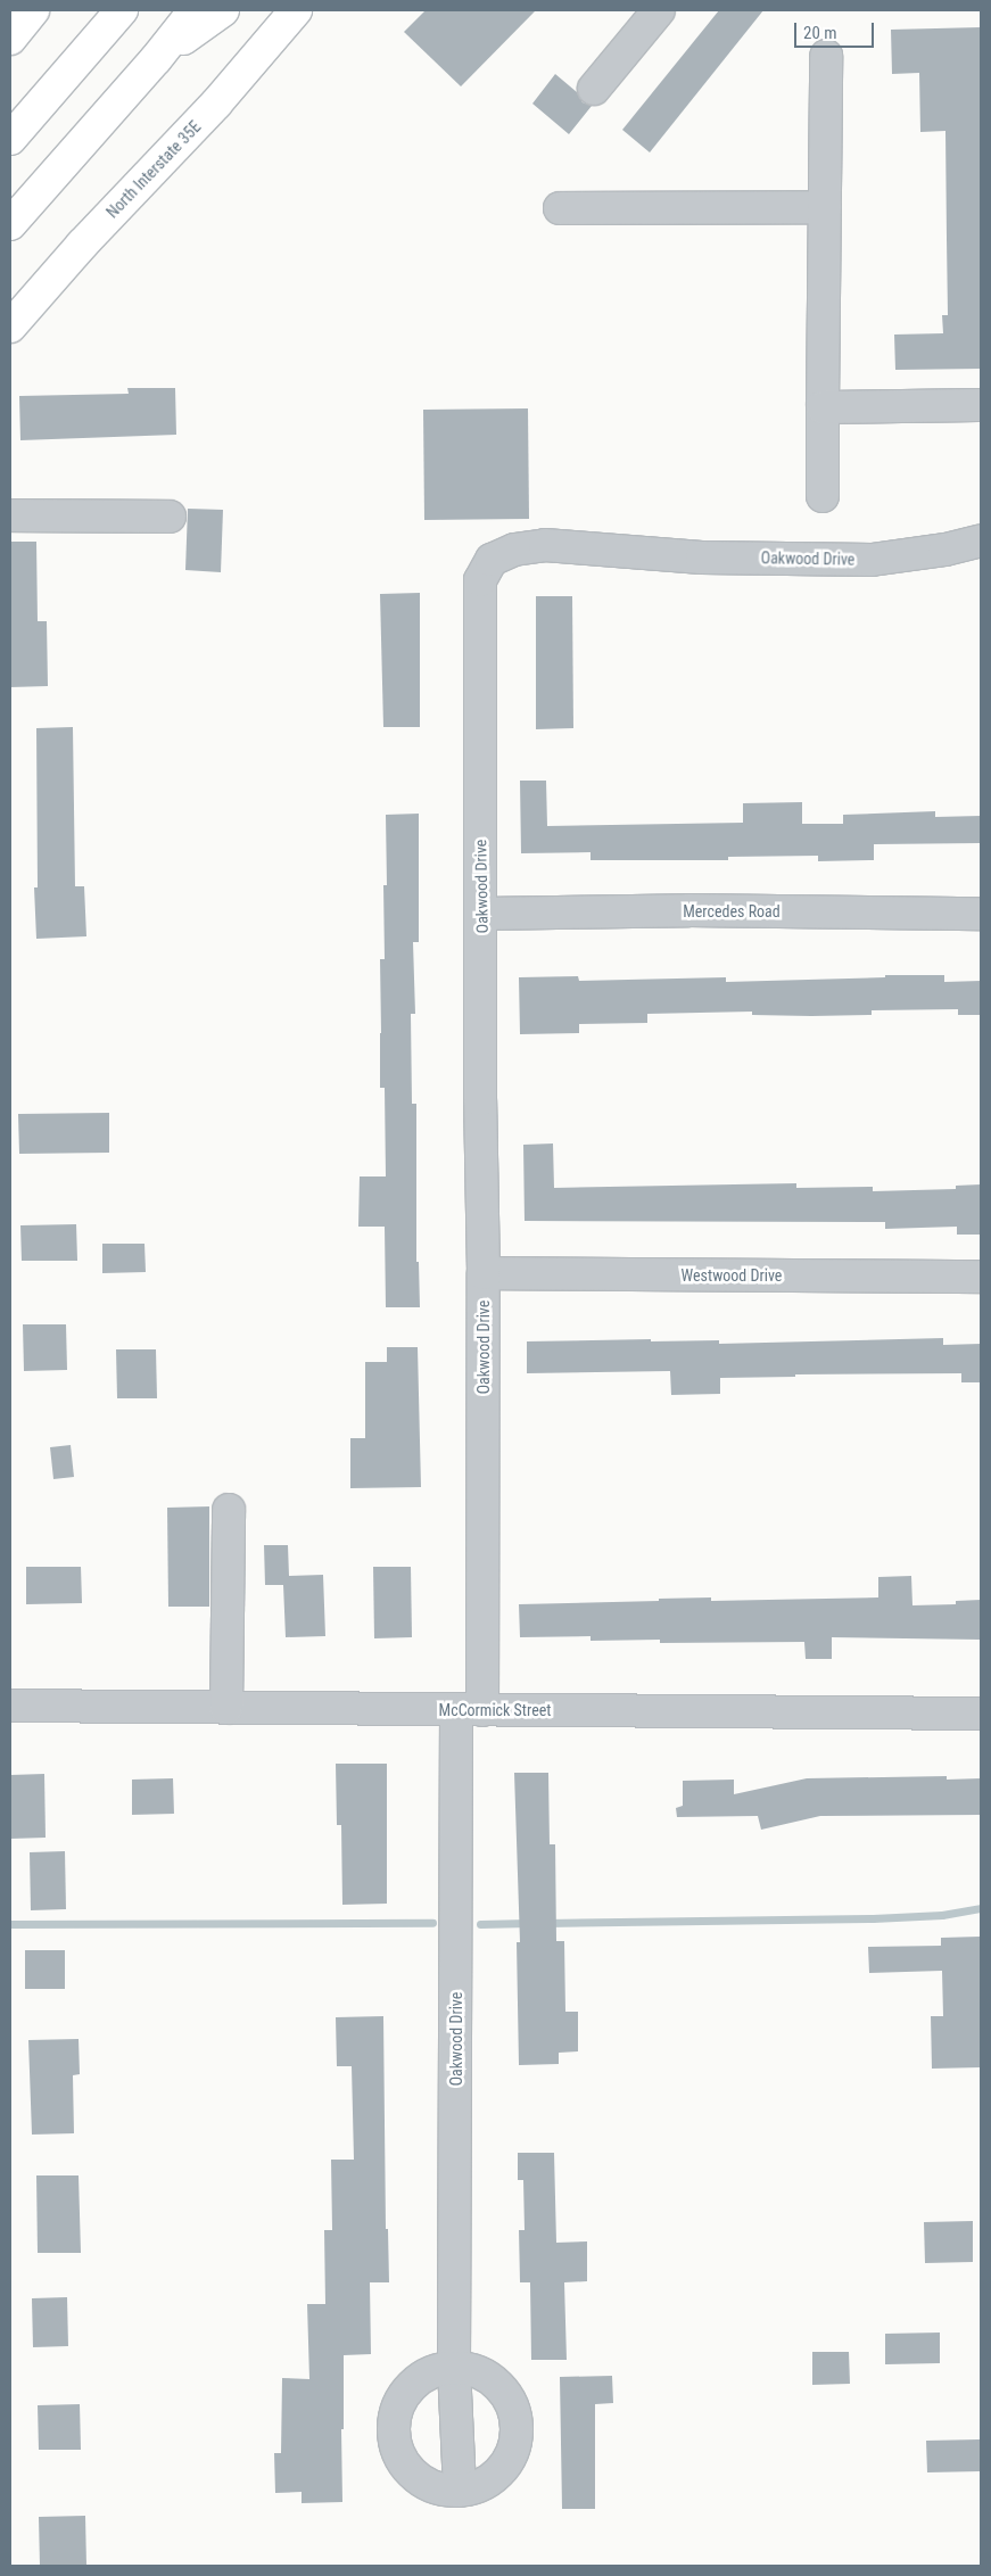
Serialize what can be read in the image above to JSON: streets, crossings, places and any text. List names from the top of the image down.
{
  "streets": {
    "main road": ["North Interstate 35E"],
    "street": [
      "Oakwood Drive",
      "Mercedes Road",
      "Westwood Drive",
      "McCormick Street"
    ]
  },
  "crossings": [
    ["Oakwood Drive", "Mercedes Road"],
    ["Oakwood Drive", "Westwood Drive"],
    ["Oakwood Drive", "McCormick Street"]
  ],
  "scale_bar": "20 m"
}
